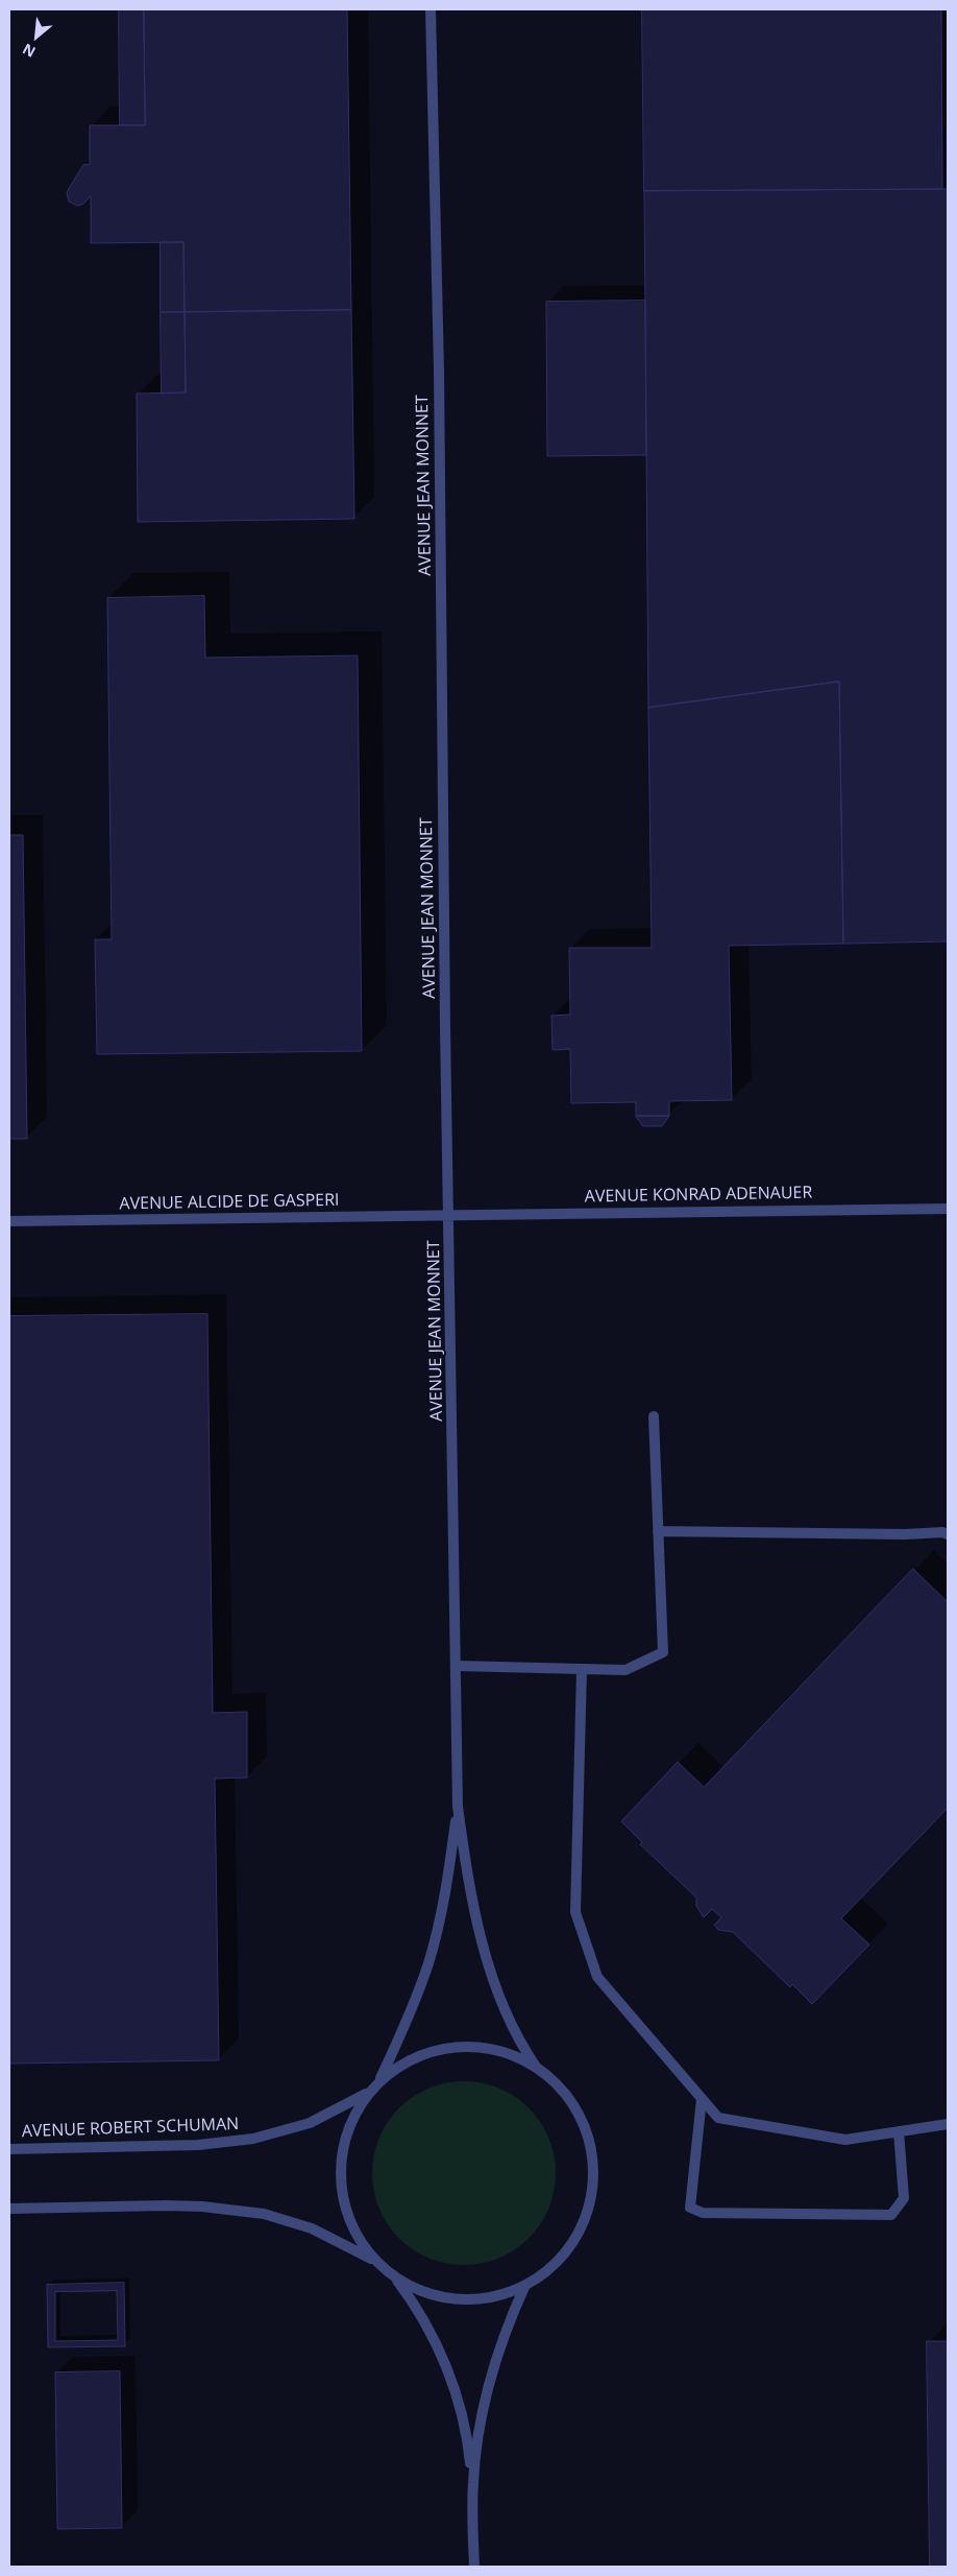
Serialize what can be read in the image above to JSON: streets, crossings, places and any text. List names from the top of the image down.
{
  "streets": {
    "street": [
      "AVENUE JEAN MONNET",
      "AVENUE KONRAD ADENAUER",
      "AVENUE ALCIDE DE GASPERI",
      "AVENUE ROBERT SCHUMAN"
    ]
  },
  "crossings": [
    ["AVENUE JEAN MONNET", "AVENUE KONRAD ADENAUER"],
    ["AVENUE JEAN MONNET", "AVENUE ALCIDE DE GASPERI"],
    ["AVENUE KONRAD ADENAUER", "AVENUE ALCIDE DE GASPERI"]
  ],
  "north": "bottom left"
}
